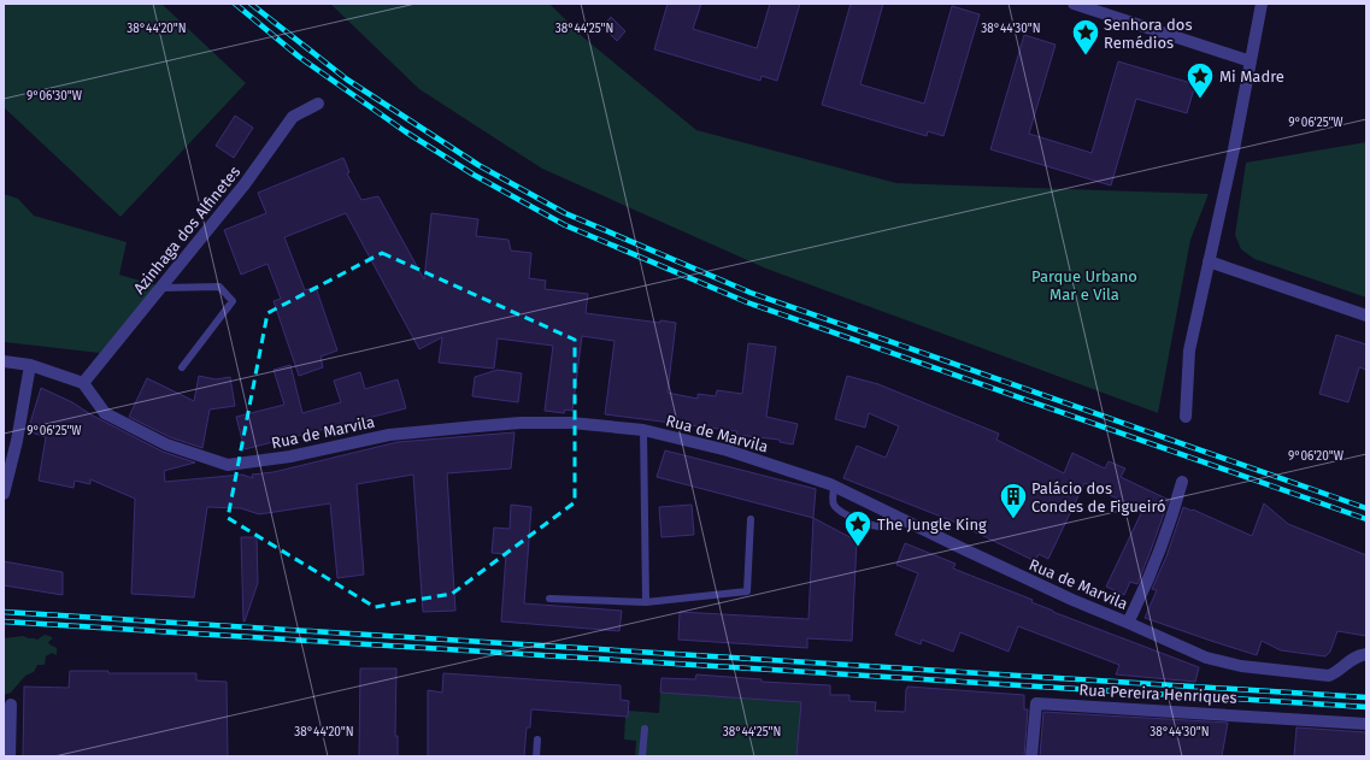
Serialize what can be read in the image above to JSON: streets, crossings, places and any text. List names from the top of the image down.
{
  "streets": {
    "street": ["Azinhaga dos Alfinetes", "Rua de Marvila", "Rua Pereira Henriques"]
  },
  "crossings": [
    ["Azinhaga dos Alfinetes", "Rua de Marvila"]
  ],
  "parks": ["Parque Urbano Mar e Vila"],
  "places": {
    "place": ["Senhora dos Remédios", "Mi Madre", "The Jungle King"],
    "building": ["Palácio dos Condes de Figueiró"]
  },
  "coordinates": [
    "38°44'20\"N",
    "38°44'25\"N",
    "38°44'30\"N",
    "9°06'30\"W",
    "9°06'25\"W",
    "9°06'20\"W"
  ]
}
